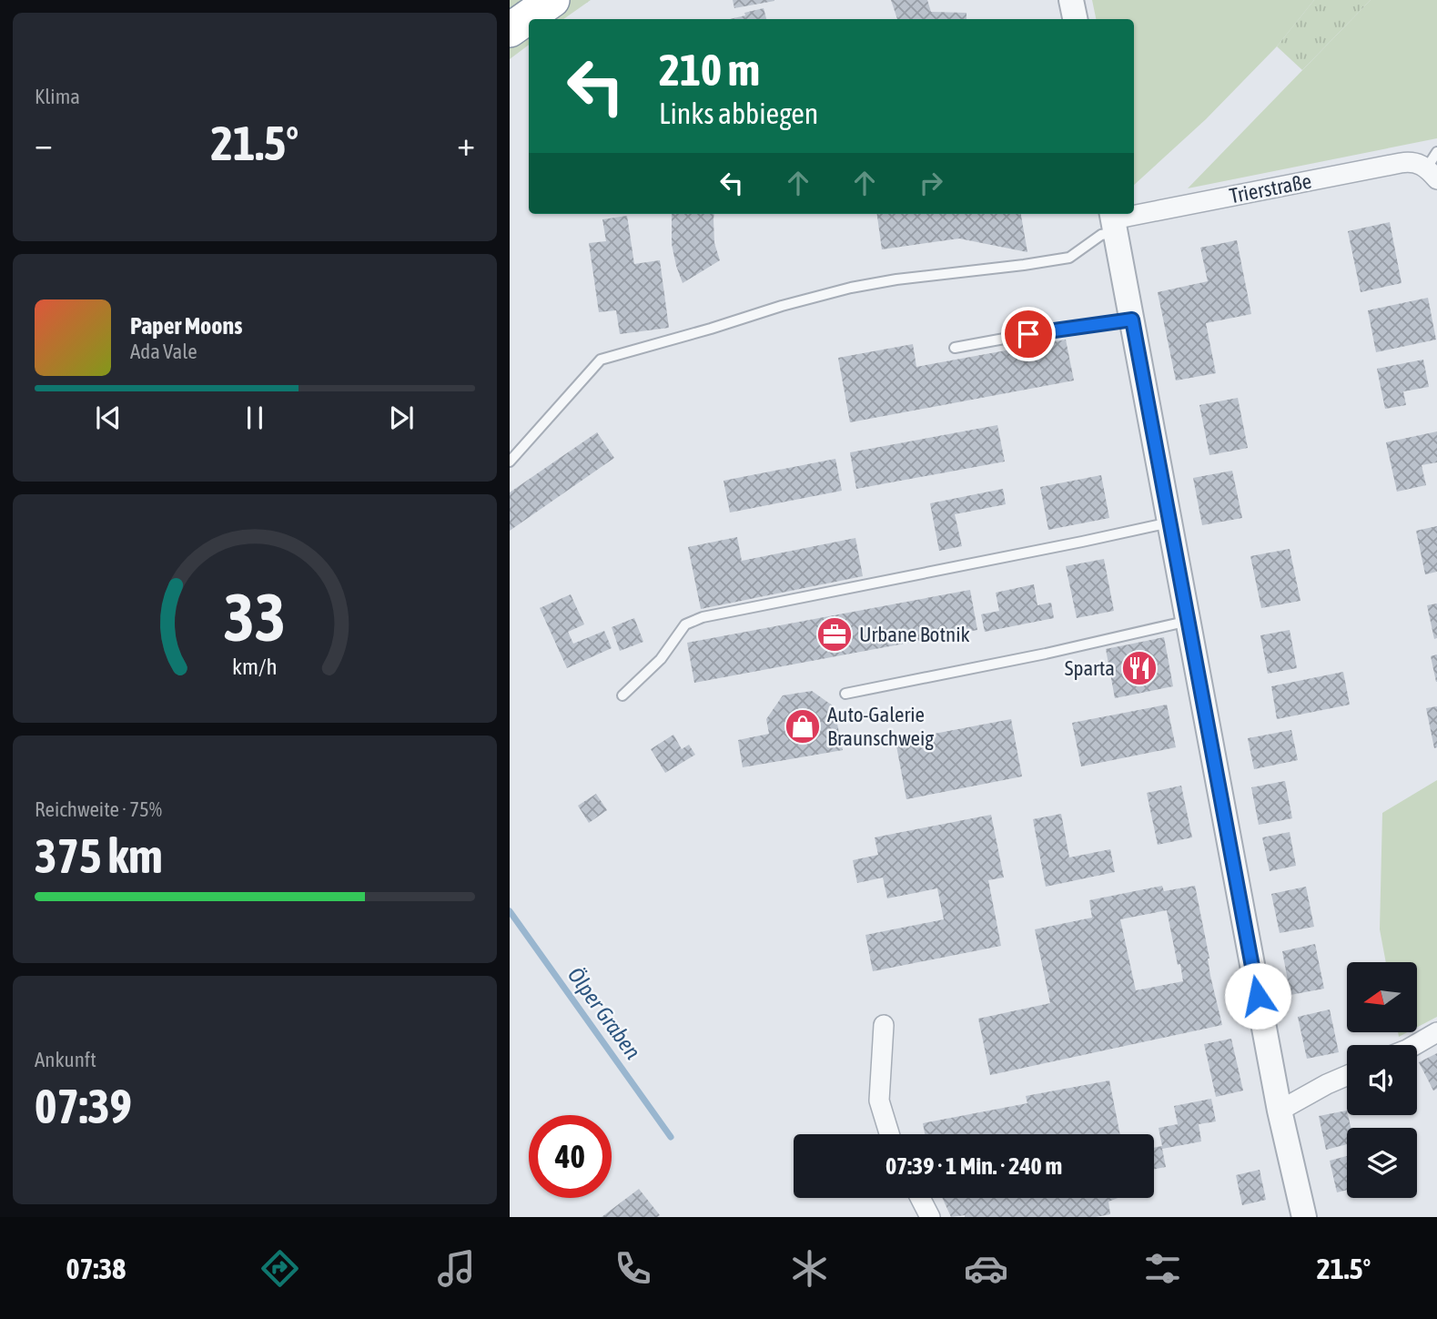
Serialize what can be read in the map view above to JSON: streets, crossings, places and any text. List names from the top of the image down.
{
  "streets": {
    "street": ["Trierstraße"]
  },
  "water": ["Ölper Graben"],
  "places": {
    "office": ["Urbane Botnik"],
    "restaurant": ["Sparta"],
    "shop": ["Auto-Galerie Braunschweig"]
  },
  "north": "left",
  "page": {
    "tile": [
      "Klima",
      ["Reichweite · 75%", "375 km"],
      ["Ankunft", "07:39"]
    ],
    "turn": ["210 m", "Links abbiegen"],
    "heat": ["−", "21.5°", "+"],
    "song": ["Paper Moons", "Ada Vale"],
    "limit": "40",
    "trip": "07:39 · 1 Min. · 240 m",
    "tabs": ["07:38", "21.5°"],
    "gauge": ["33", "km/h"]
  }
}
